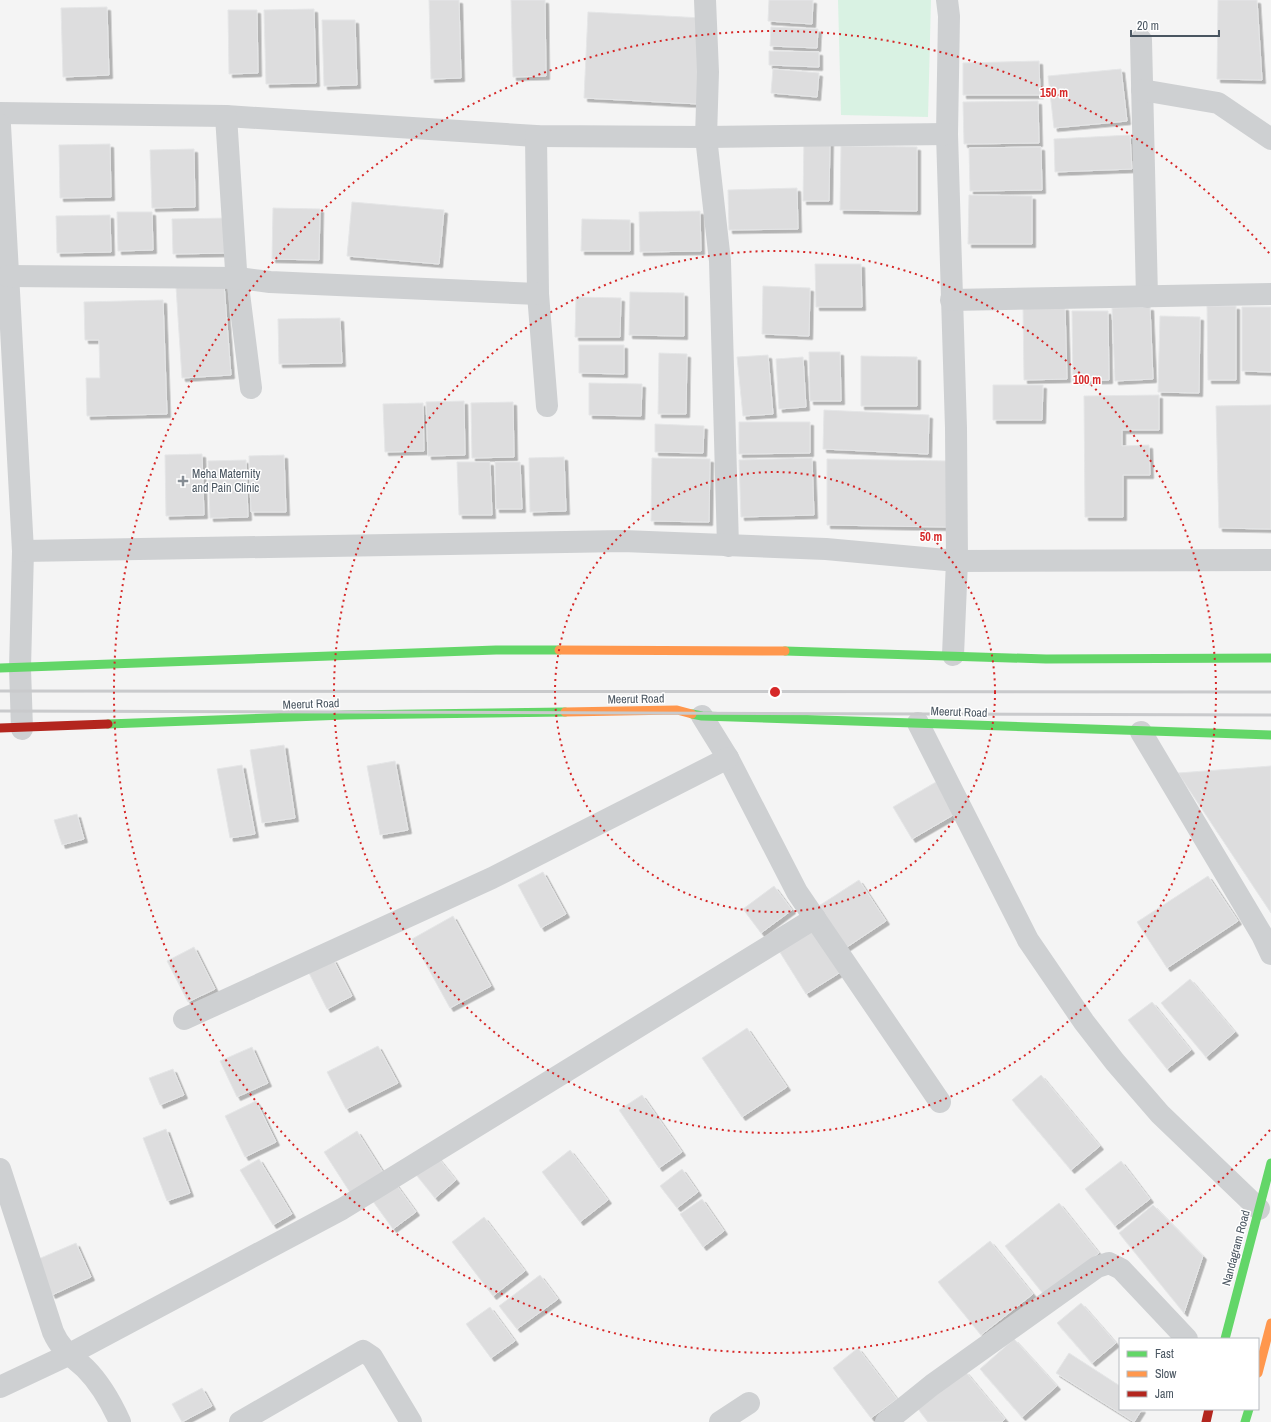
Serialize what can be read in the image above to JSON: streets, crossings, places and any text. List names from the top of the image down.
{
  "streets": {
    "main road": ["Meerut Road", "Nandagram Road"]
  },
  "places": {
    "health": ["Meha Maternity and Pain Clinic"]
  },
  "legend": ["Fast", "Slow", "Jam"],
  "scale_bar": "20 m",
  "rings": ["150 m", "100 m", "50 m"]
}
